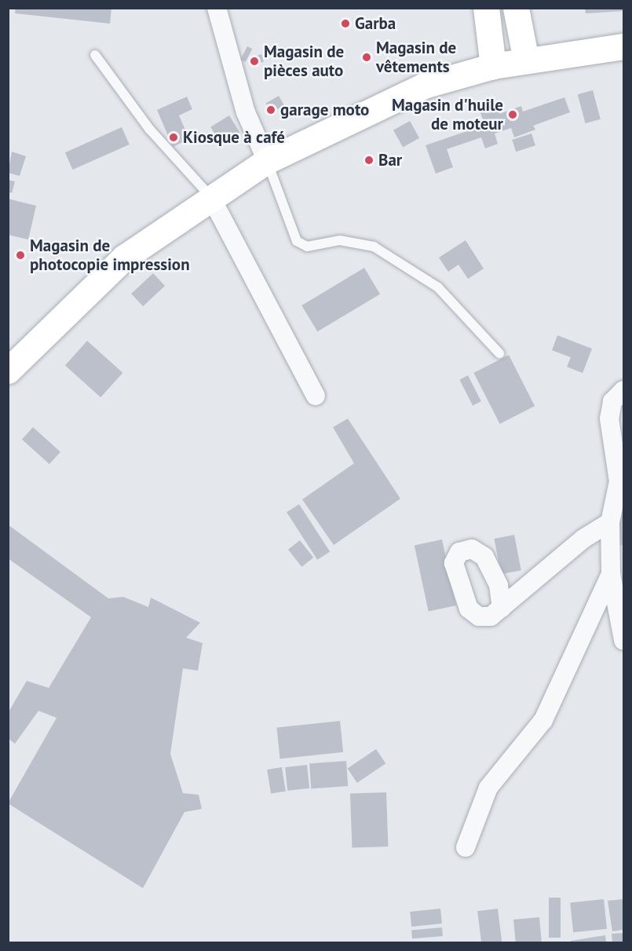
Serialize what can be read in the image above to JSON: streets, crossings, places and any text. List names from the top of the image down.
{
  "places": [
    "Garba",
    "Magasin de vêtements",
    "Magasin de pièces auto",
    "garage moto",
    "Magasin d'huile de moteur",
    "Kiosque à café",
    "Bar",
    "Magasin de photocopie impression"
  ]
}
